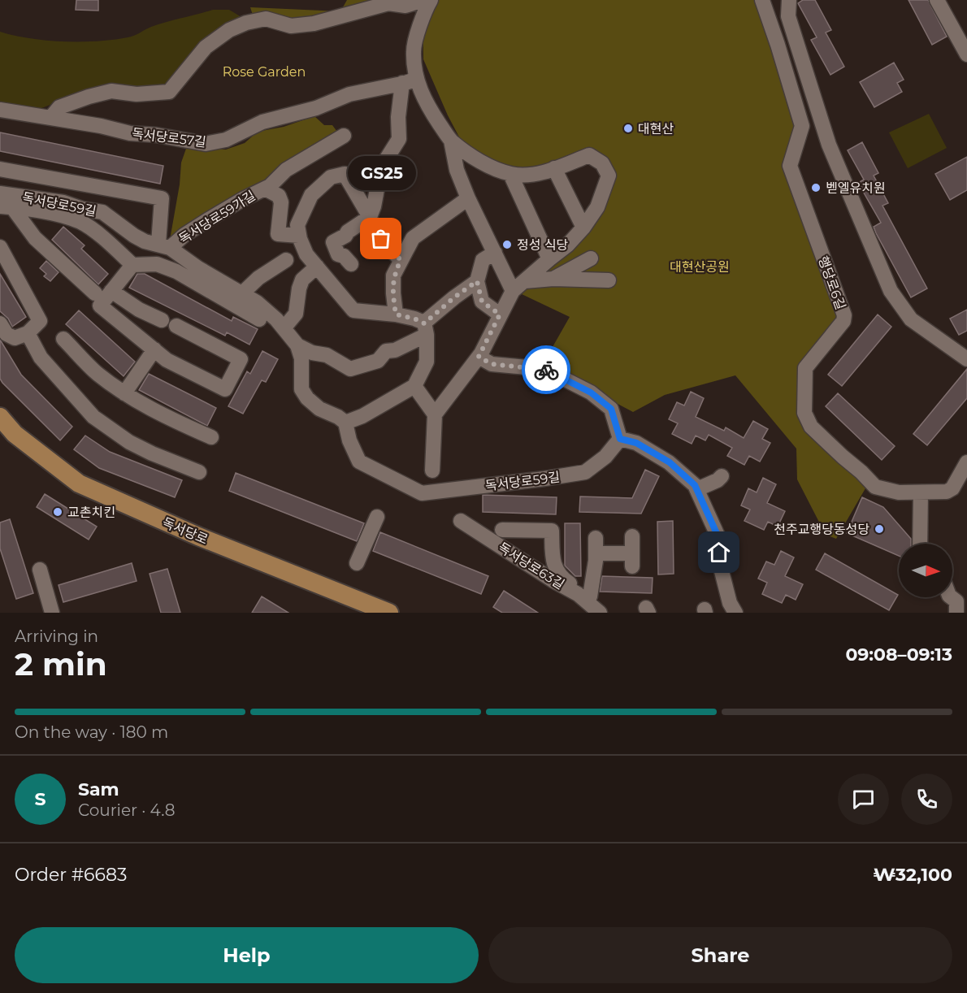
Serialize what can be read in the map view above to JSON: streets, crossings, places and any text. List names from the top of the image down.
{
  "streets": {
    "main road": ["독서당로"],
    "street": [
      "독서당로57길",
      "독서당로59길",
      "독서당로59가길",
      "행당로6길",
      "독서당로63길"
    ]
  },
  "crossings": [
    ["독서당로59길", "독서당로59가길"]
  ],
  "parks": ["Rose Garden", "대현산공원"],
  "places": [
    "대현산",
    "벧엘유치원",
    "GS25",
    "정성 식당",
    "교촌치킨",
    "천주교행당동성당"
  ],
  "north": "right",
  "page": {
    "bubble": "GS25",
    "heading": ["2 min", "Arriving in", "09:08–09:13"],
    "panel": [
      "Sam",
      "Courier · 4.8",
      "Order #6683",
      "₩32,100"
    ],
    "bar": "On the way · 180 m",
    "round": "S",
    "buttons": ["Help", "Share"]
  }
}
